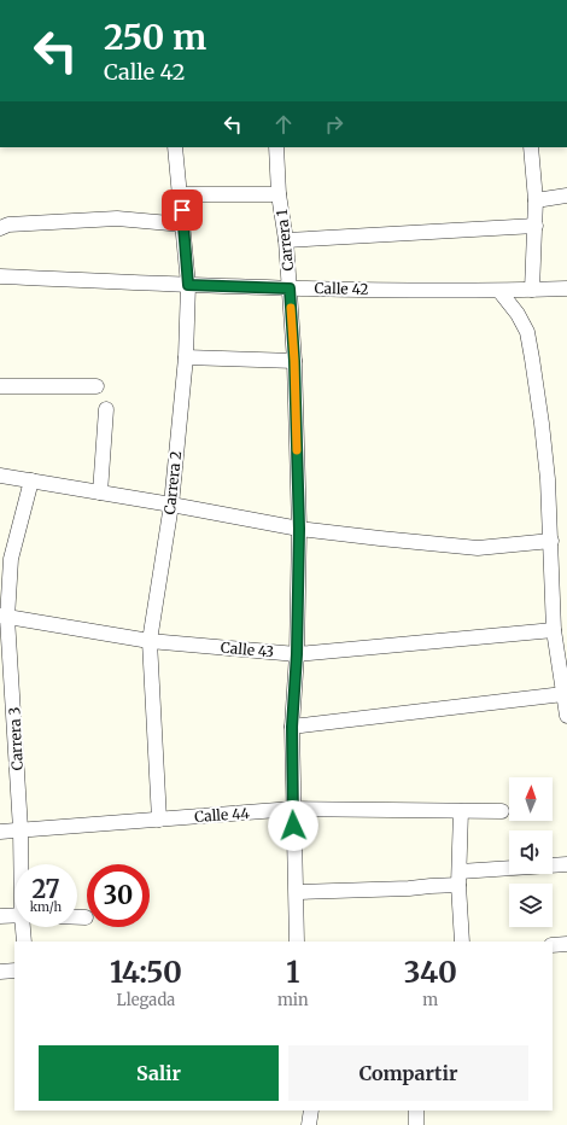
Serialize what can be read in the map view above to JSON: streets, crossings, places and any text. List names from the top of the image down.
{
  "streets": {
    "street": [
      "Carrera 1",
      "Calle 42",
      "Carrera 2",
      "Calle 43",
      "Carrera 3",
      "Calle 44"
    ]
  },
  "crossings": [
    ["Carrera 1", "Calle 42"],
    ["Carrera 1", "Calle 43"],
    ["Carrera 1", "Calle 44"],
    ["Calle 42", "Carrera 2"],
    ["Carrera 2", "Calle 43"],
    ["Carrera 2", "Calle 44"],
    ["Calle 43", "Carrera 3"],
    ["Carrera 3", "Calle 44"]
  ],
  "north": "top",
  "page": {
    "turn": ["250 m", "Calle 42"],
    "speed": "27 km/h",
    "limit": "30",
    "eta": [
      "14:50",
      "Llegada",
      "1",
      "min",
      "340",
      "m"
    ],
    "buttons": ["Salir", "Compartir"]
  }
}
